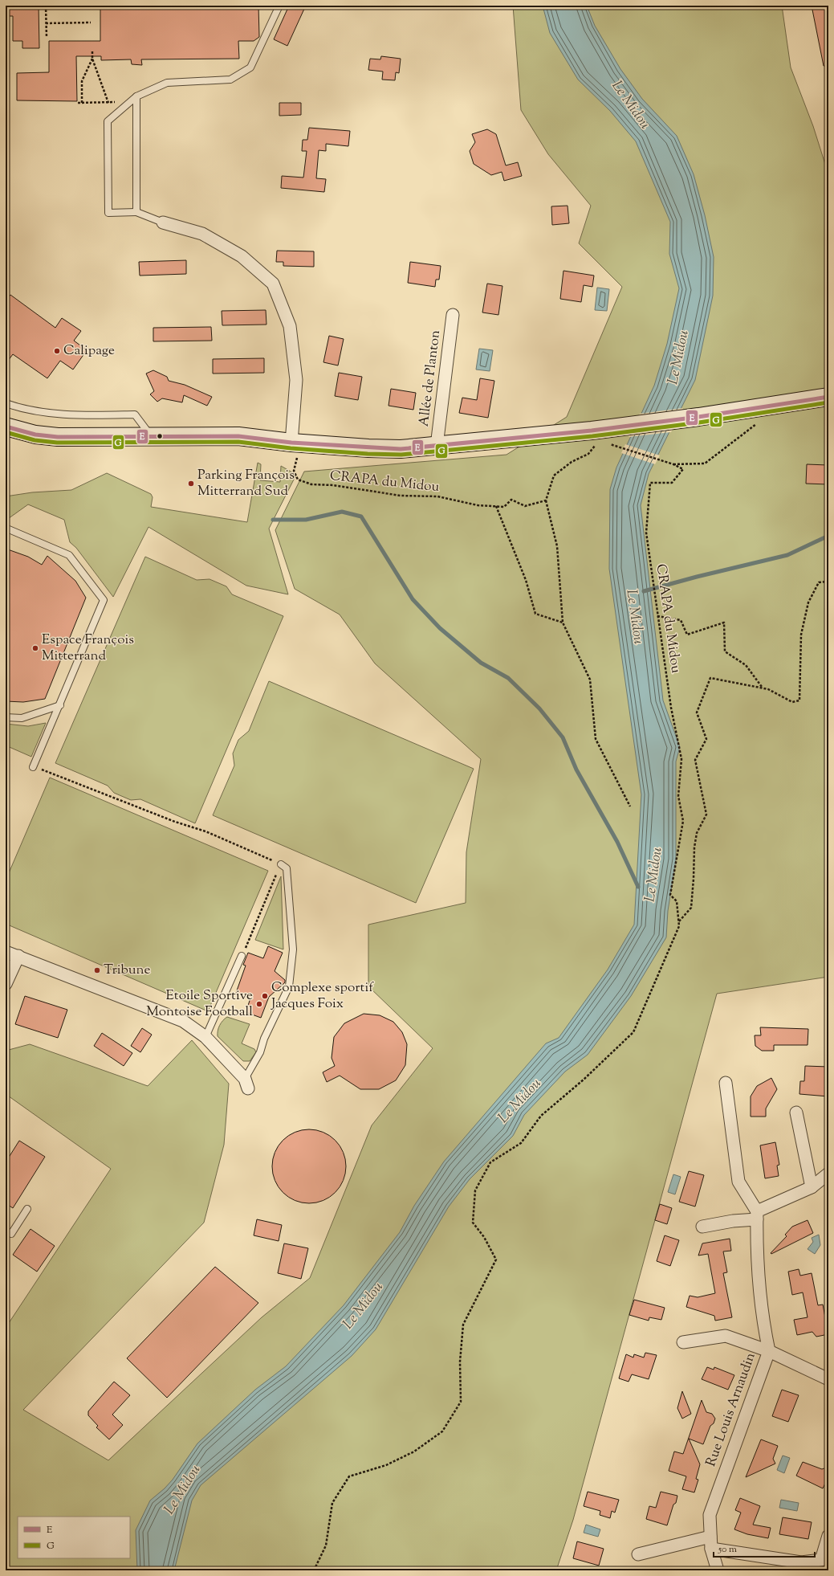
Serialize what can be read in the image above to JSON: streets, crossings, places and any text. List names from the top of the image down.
{
  "streets": {
    "street": ["Allée de Planton", "Rue Louis Arnaudin"],
    "path": ["CRAPA du Midou"]
  },
  "water": ["Le Midou"],
  "places": [
    "Calipage",
    "Parking François Mitterrand Sud",
    "Espace François Mitterrand",
    "Tribune",
    "Complexe sportif Jacques Foix",
    "Etoile Sportive Montoise Football"
  ],
  "lines": ["transit line E", "transit line G"],
  "legend": ["E", "G"],
  "scale_bar": "50 m"
}
